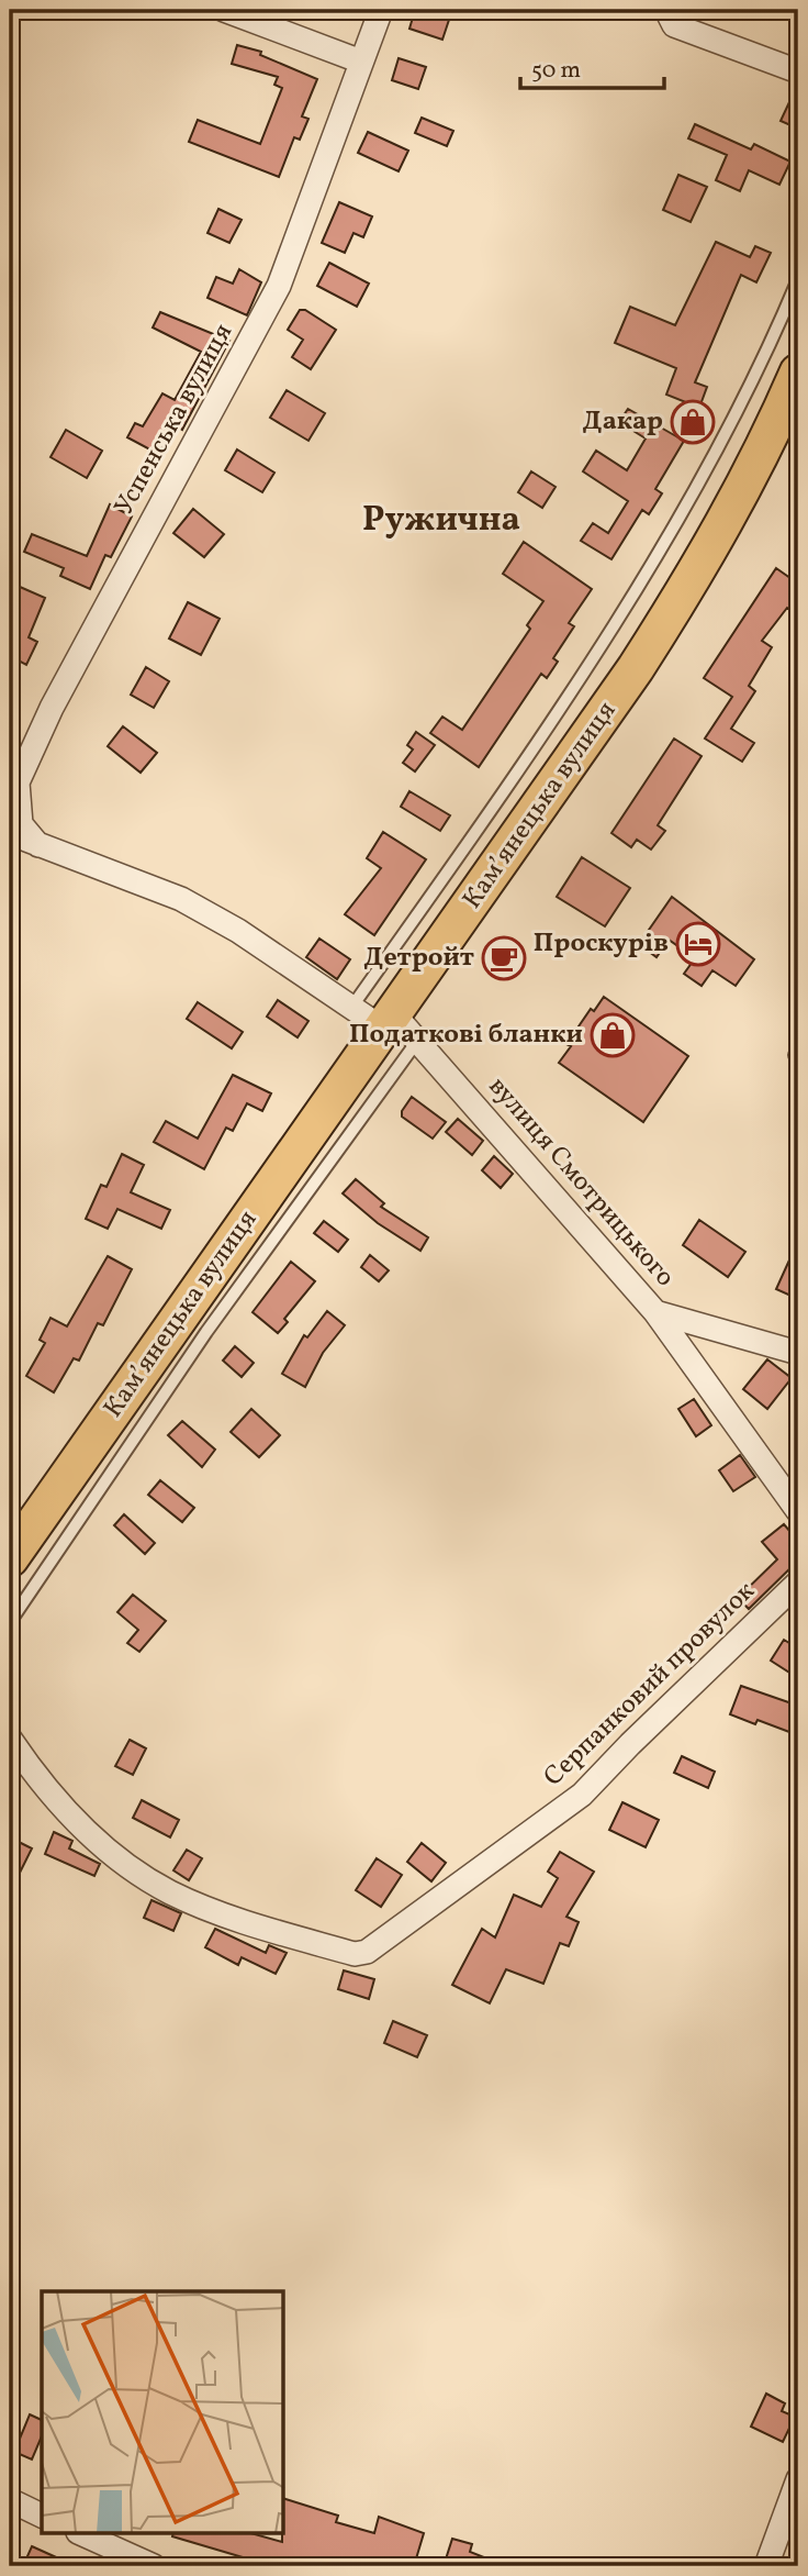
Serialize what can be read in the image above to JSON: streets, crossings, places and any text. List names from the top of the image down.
{
  "streets": {
    "main road": ["Камʼянецька вулиця"],
    "street": ["Успенська вулиця", "вулиця Смотрицького", "Серпанковий провулок"]
  },
  "crossings": [
    ["Успенська вулиця", "вулиця Смотрицького"],
    ["Камʼянецька вулиця", "вулиця Смотрицького"]
  ],
  "districts": ["Ружична"],
  "places": {
    "shop": ["Дакар", "Податкові бланки"],
    "hotel": ["Проскурів"],
    "cafe": ["Детройт"]
  },
  "scale_bar": "50 m"
}
